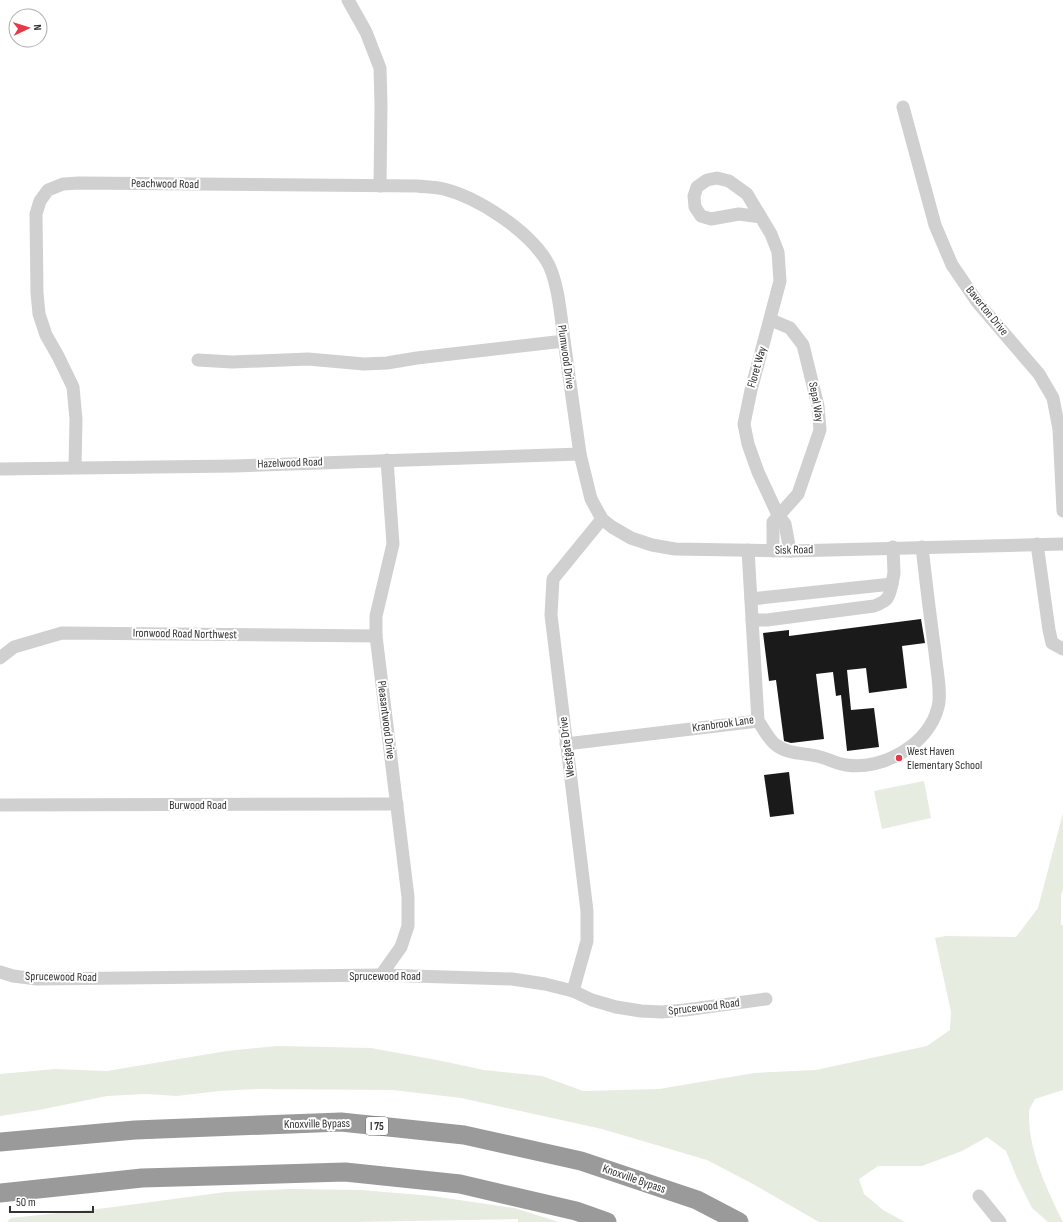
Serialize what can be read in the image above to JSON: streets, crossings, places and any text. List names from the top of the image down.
{
  "streets": {
    "highway": ["Knoxville Bypass", "I 75"],
    "street": [
      "Peachwood Road",
      "Baverton Drive",
      "Plumwood Drive",
      "Floret Way",
      "Sepal Way",
      "Hazelwood Road",
      "Sisk Road",
      "Ironwood Road Northwest",
      "Pleasantwood Drive",
      "Kranbrook Lane",
      "Westgate Drive",
      "Burwood Road",
      "Sprucewood Road"
    ]
  },
  "crossings": [
    ["Peachwood Road", "Plumwood Drive"],
    ["Peachwood Road", "Hazelwood Road"],
    ["Plumwood Drive", "Hazelwood Road"],
    ["Plumwood Drive", "Sisk Road"],
    ["Floret Way", "Sepal Way"],
    ["Floret Way", "Sisk Road"],
    ["Hazelwood Road", "Sisk Road"],
    ["Hazelwood Road", "Pleasantwood Drive"],
    ["Sisk Road", "Kranbrook Lane"],
    ["Sisk Road", "Westgate Drive"],
    ["Ironwood Road Northwest", "Pleasantwood Drive"],
    ["Pleasantwood Drive", "Burwood Road"],
    ["Pleasantwood Drive", "Sprucewood Road"],
    ["Kranbrook Lane", "Westgate Drive"],
    ["Westgate Drive", "Sprucewood Road"]
  ],
  "places": ["West Haven Elementary School"],
  "scale_bar": "50 m",
  "north": "right"
}
